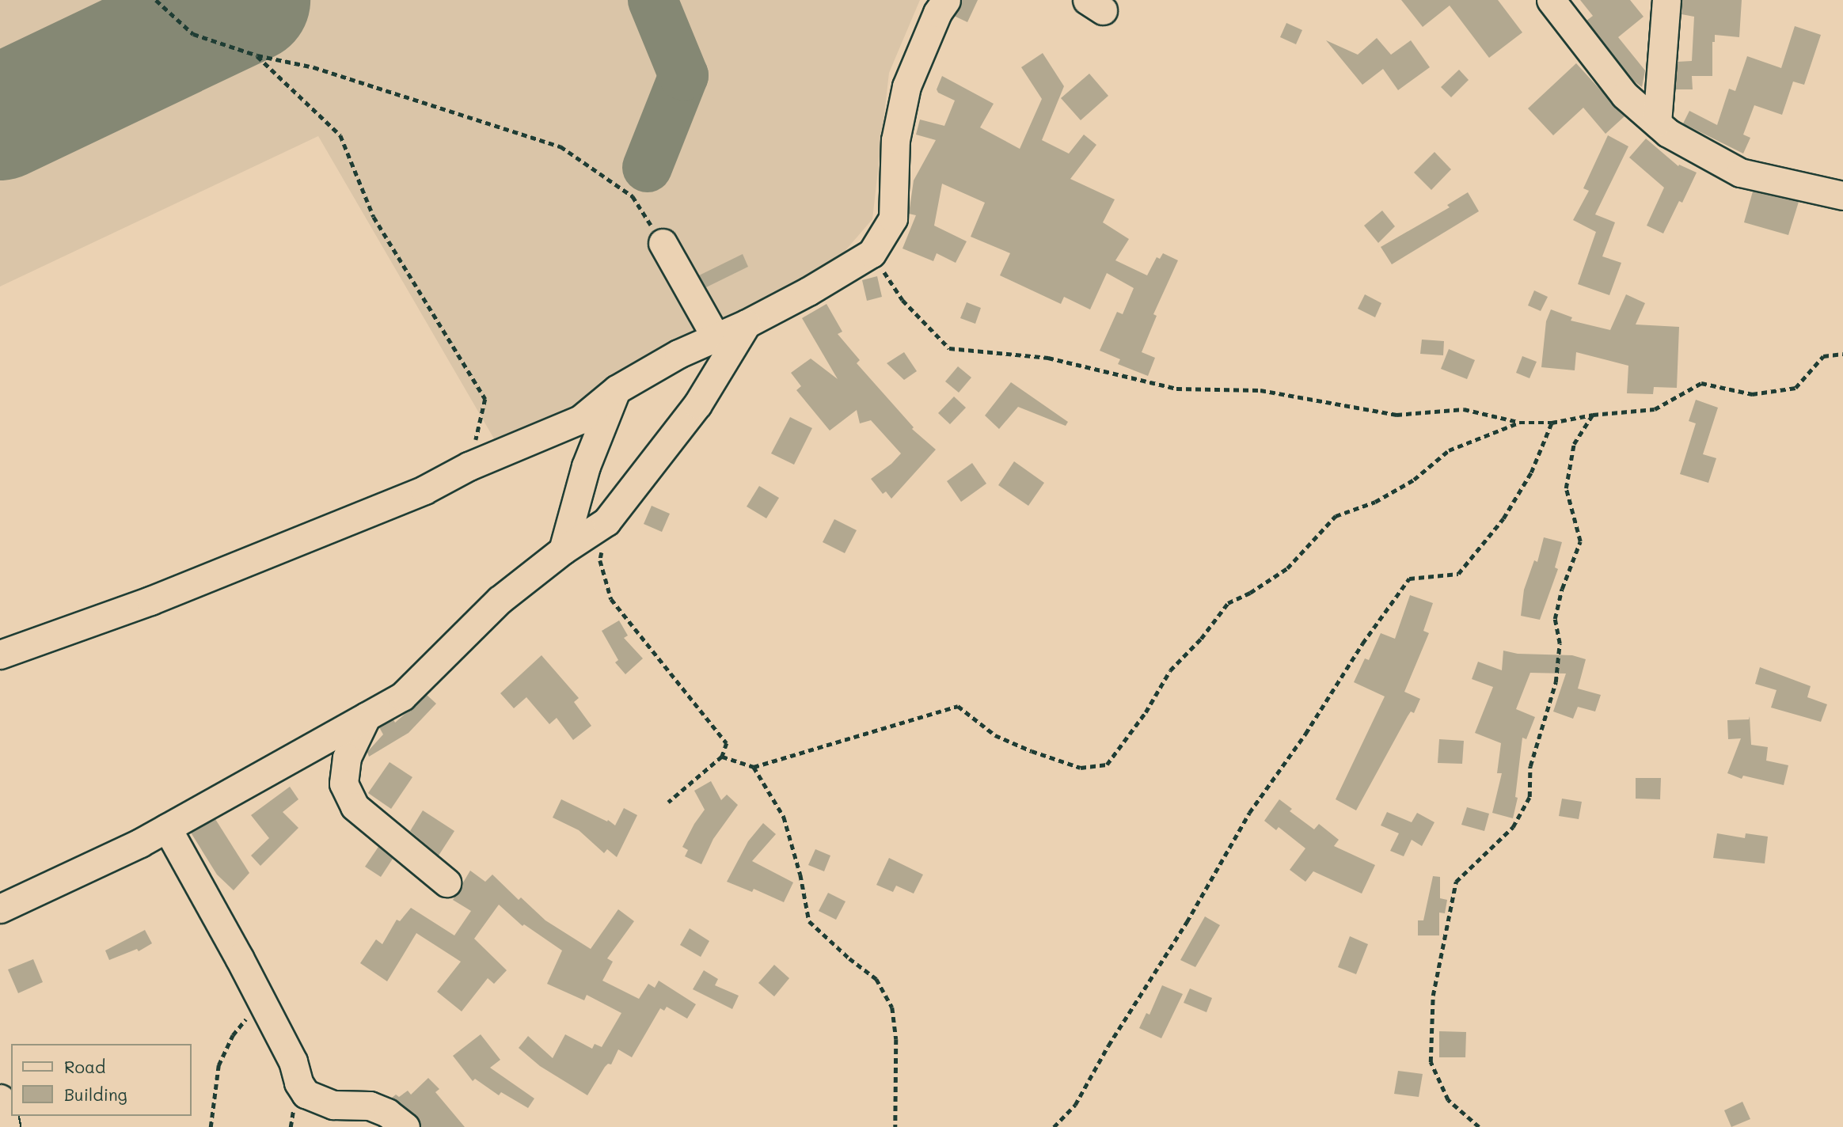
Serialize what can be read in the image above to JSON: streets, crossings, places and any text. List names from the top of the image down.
{
  "legend": ["Road", "Building"]
}
